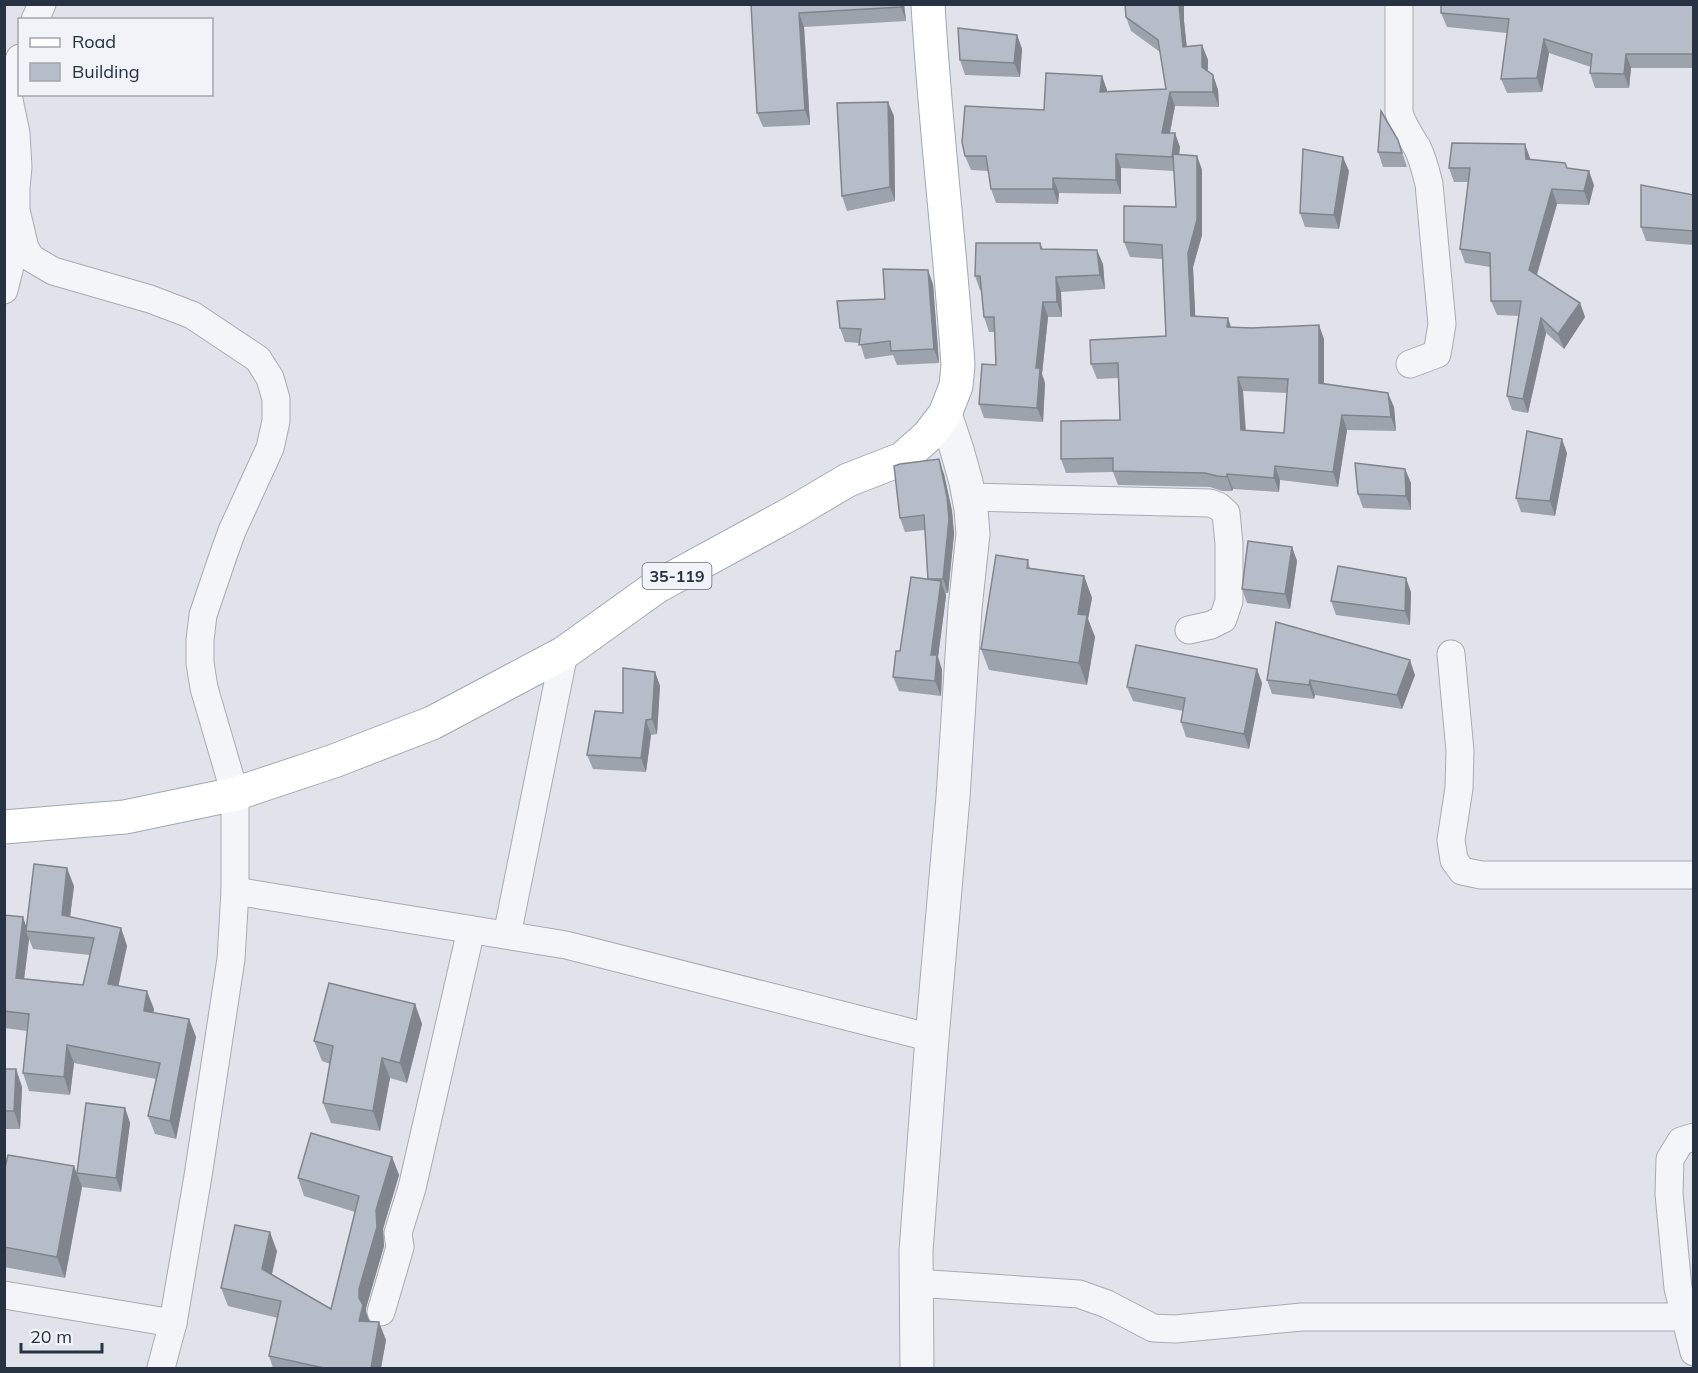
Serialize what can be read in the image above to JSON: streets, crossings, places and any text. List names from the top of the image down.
{
  "streets": {
    "main road": ["35-119"]
  },
  "legend": ["Road", "Building"],
  "scale_bar": "20 m"
}
